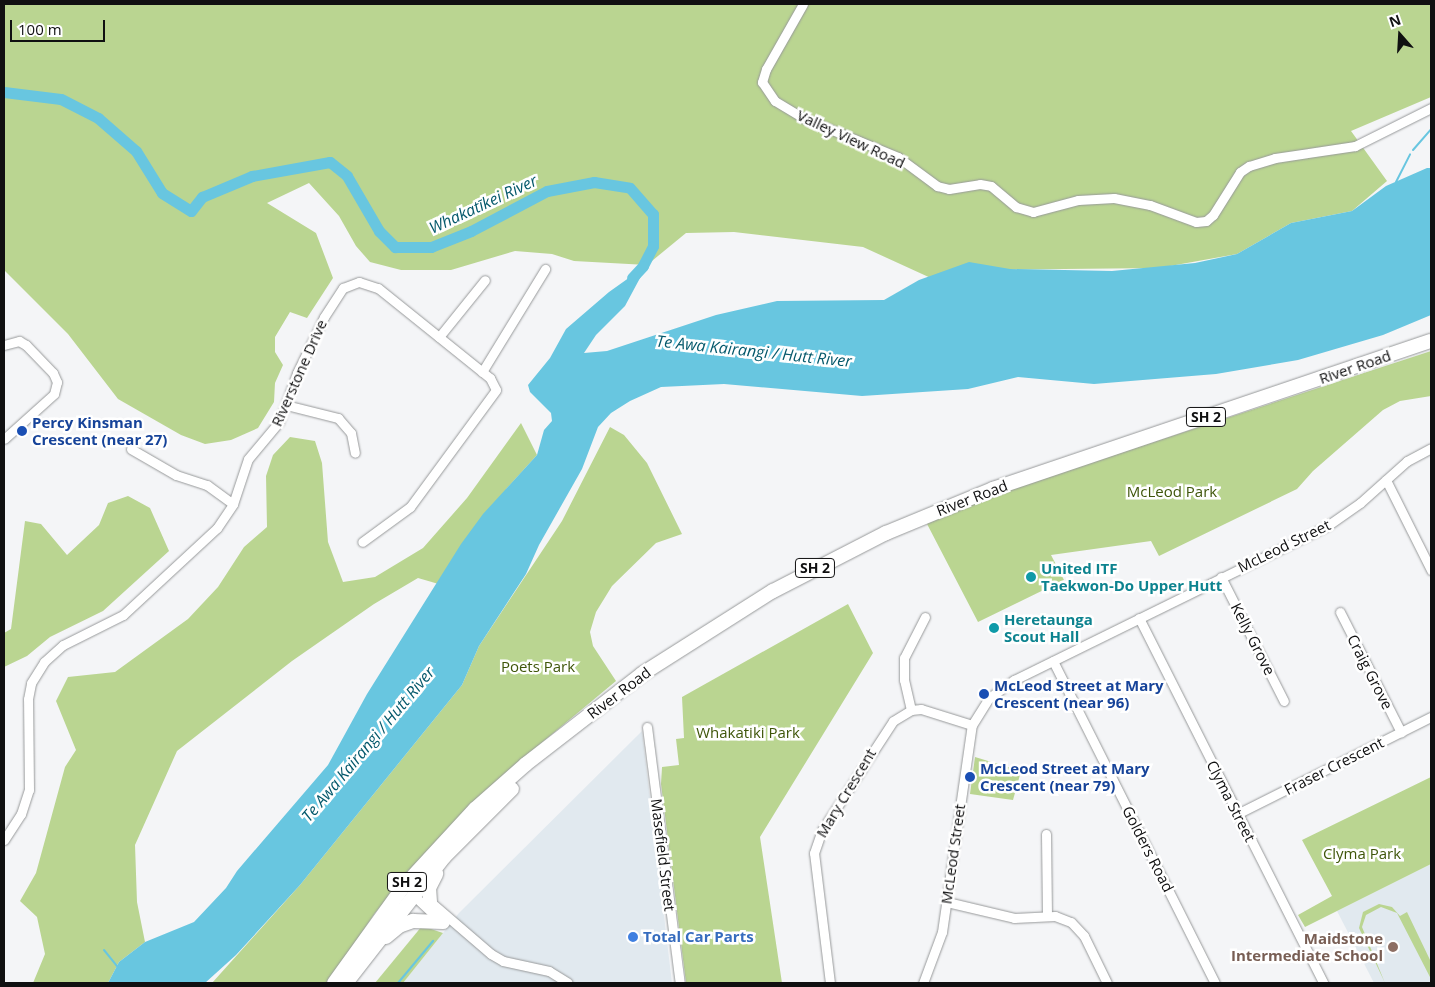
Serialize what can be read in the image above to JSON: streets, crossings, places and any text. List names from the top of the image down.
{
  "streets": {
    "highway": ["River Road", "SH 2"],
    "street": [
      "Valley View Road",
      "Riverstone Drive",
      "McLeod Street",
      "Kelly Grove",
      "Craig Grove",
      "Fraser Crescent",
      "Mary Crescent",
      "Clyma Street",
      "Golders Road",
      "Masefield Street"
    ]
  },
  "crossings": [
    ["McLeod Street", "Kelly Grove"],
    ["McLeod Street", "Clyma Street"],
    ["McLeod Street", "Golders Road"],
    ["Craig Grove", "Fraser Crescent"],
    ["Fraser Crescent", "Clyma Street"]
  ],
  "water": ["Whakatīkei River", "Te Awa Kairangi / Hutt River"],
  "parks": [
    "McLeod Park",
    "Poets Park",
    "Whakatiki Park",
    "Clyma Park"
  ],
  "places": [
    "Percy Kinsman Crescent (near 27)",
    "United ITF Taekwon-Do Upper Hutt",
    "Heretaunga Scout Hall",
    "McLeod Street at Mary Crescent (near 96)",
    "McLeod Street at Mary Crescent (near 79)",
    "Total Car Parts",
    "Maidstone Intermediate School"
  ],
  "scale_bar": "100 m",
  "north": "top"
}
